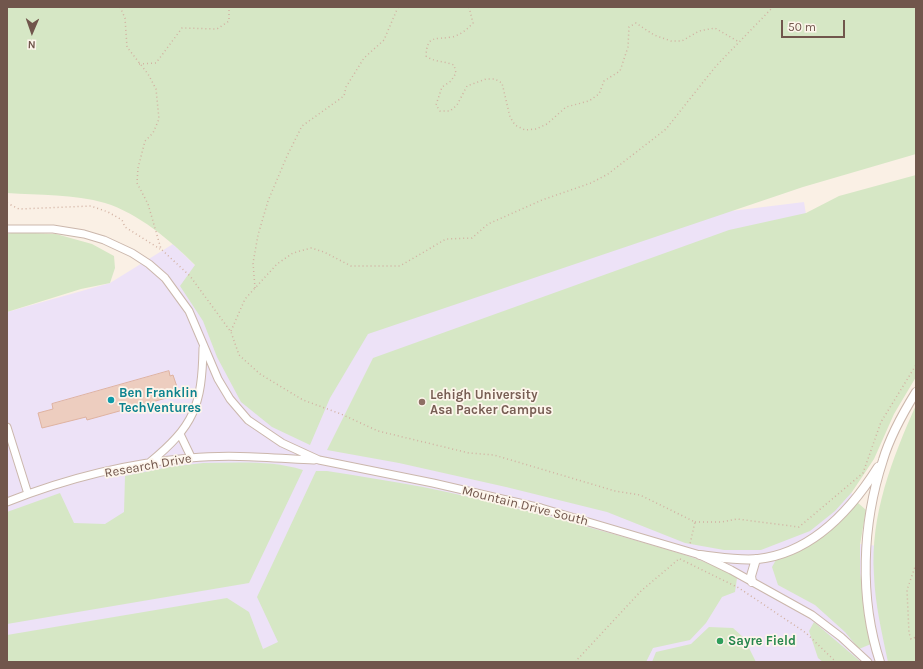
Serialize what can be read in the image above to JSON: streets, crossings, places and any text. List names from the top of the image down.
{
  "streets": {
    "street": ["Research Drive", "Mountain Drive South"]
  },
  "crossings": [
    ["Research Drive", "Mountain Drive South"]
  ],
  "places": ["Ben Franklin TechVentures", "Lehigh University Asa Packer Campus", "Sayre Field"],
  "scale_bar": "50 m",
  "north": "bottom"
}
